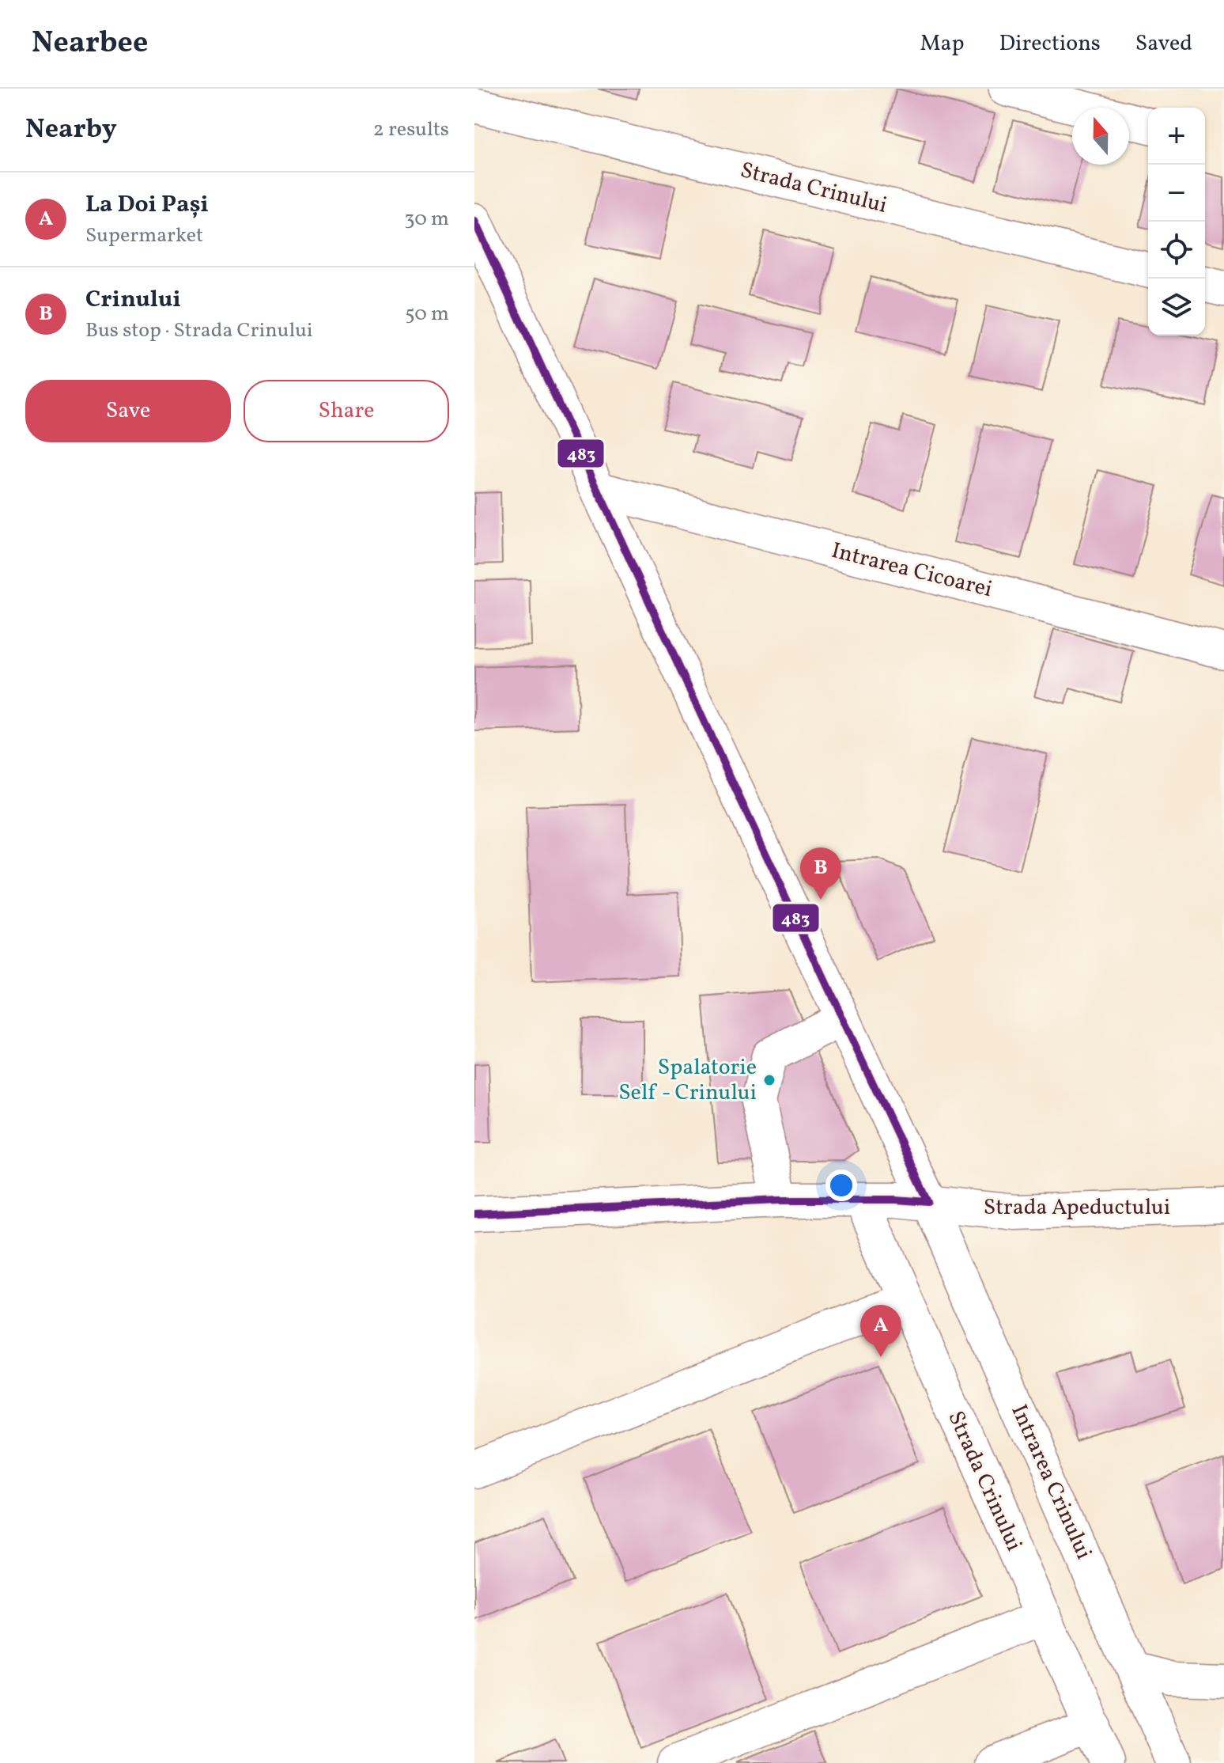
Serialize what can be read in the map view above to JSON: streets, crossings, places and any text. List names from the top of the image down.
{
  "streets": {
    "street": [
      "Strada Crinului",
      "Intrarea Cicoarei",
      "Strada Apeductului",
      "Intrarea Crinului"
    ]
  },
  "crossings": [
    ["Strada Crinului", "Strada Apeductului"],
    ["Strada Apeductului", "Intrarea Crinului"]
  ],
  "places": ["Spalatorie Self - Crinului"],
  "lines": ["transit line 483"],
  "north": "top",
  "page": {
    "header": "Nearbee",
    "nav": ["Map", "Directions", "Saved"],
    "heading": ["Nearby", "2 results"],
    "map_buttons": ["+", "−"],
    "list": [
      {
        "mark": "A",
        "name": "La Doi Pași",
        "note": "Supermarket",
        "value": "30 m"
      },
      {
        "mark": "B",
        "name": "Crinului",
        "note": "Bus stop · Strada Crinului",
        "value": "50 m"
      }
    ],
    "buttons": ["Save", "Share"],
    "pins": ["B", "A"]
  }
}
